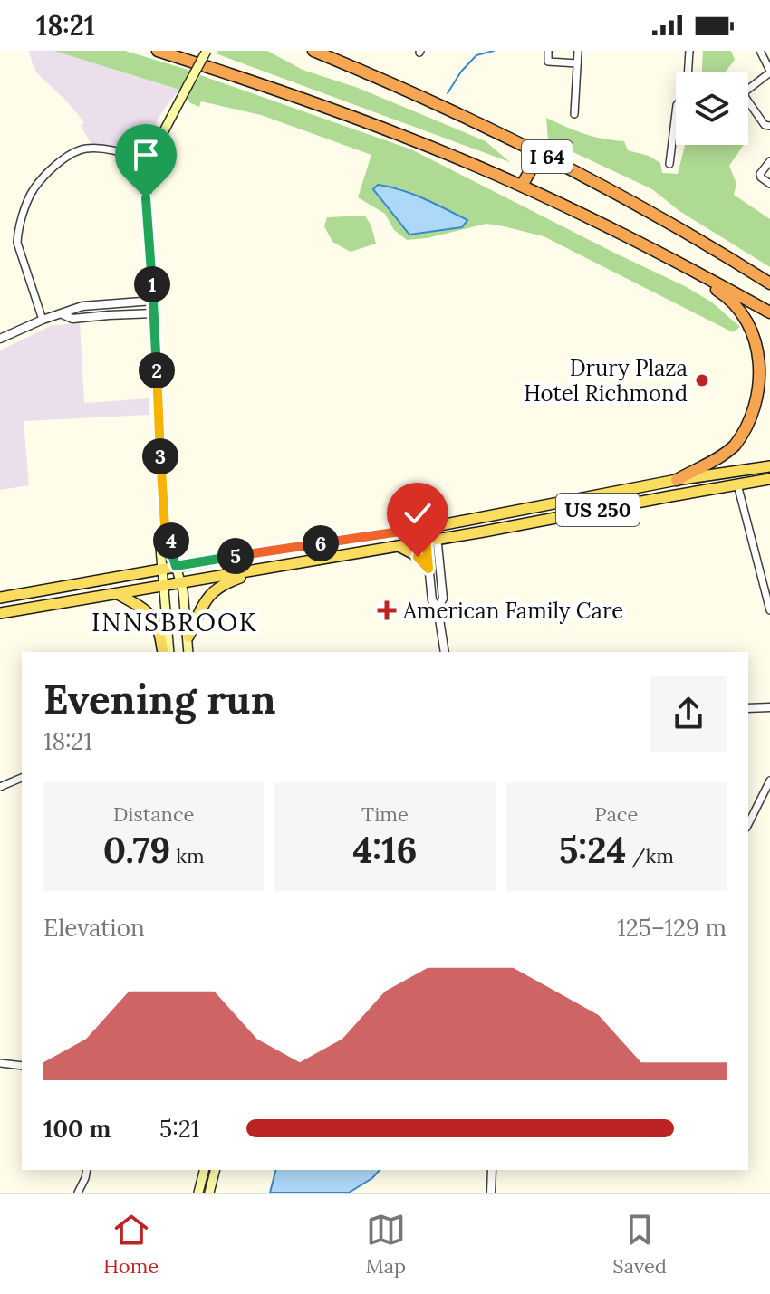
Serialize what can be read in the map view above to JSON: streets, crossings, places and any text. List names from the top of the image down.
{
  "streets": {
    "highway": ["I 64"],
    "main road": ["US 250"]
  },
  "districts": ["INNSBROOK"],
  "places": {
    "other": ["Drury Plaza Hotel Richmond"],
    "health": ["American Family Care"]
  },
  "page": {
    "status": "18:21",
    "pins": [
      "1",
      "2",
      "3",
      "4",
      "6",
      "5"
    ],
    "heading": ["Evening run", "18:21"],
    "stats": [
      ["Distance", "0.79 km"],
      ["Time", "4:16"],
      ["Pace", "5:24 /km"]
    ],
    "chart": ["Elevation", "125–129 m"],
    "list": [
      {
        "name": "100 m",
        "note": "5:21"
      }
    ],
    "tabs": ["Home", "Map", "Saved"]
  }
}
